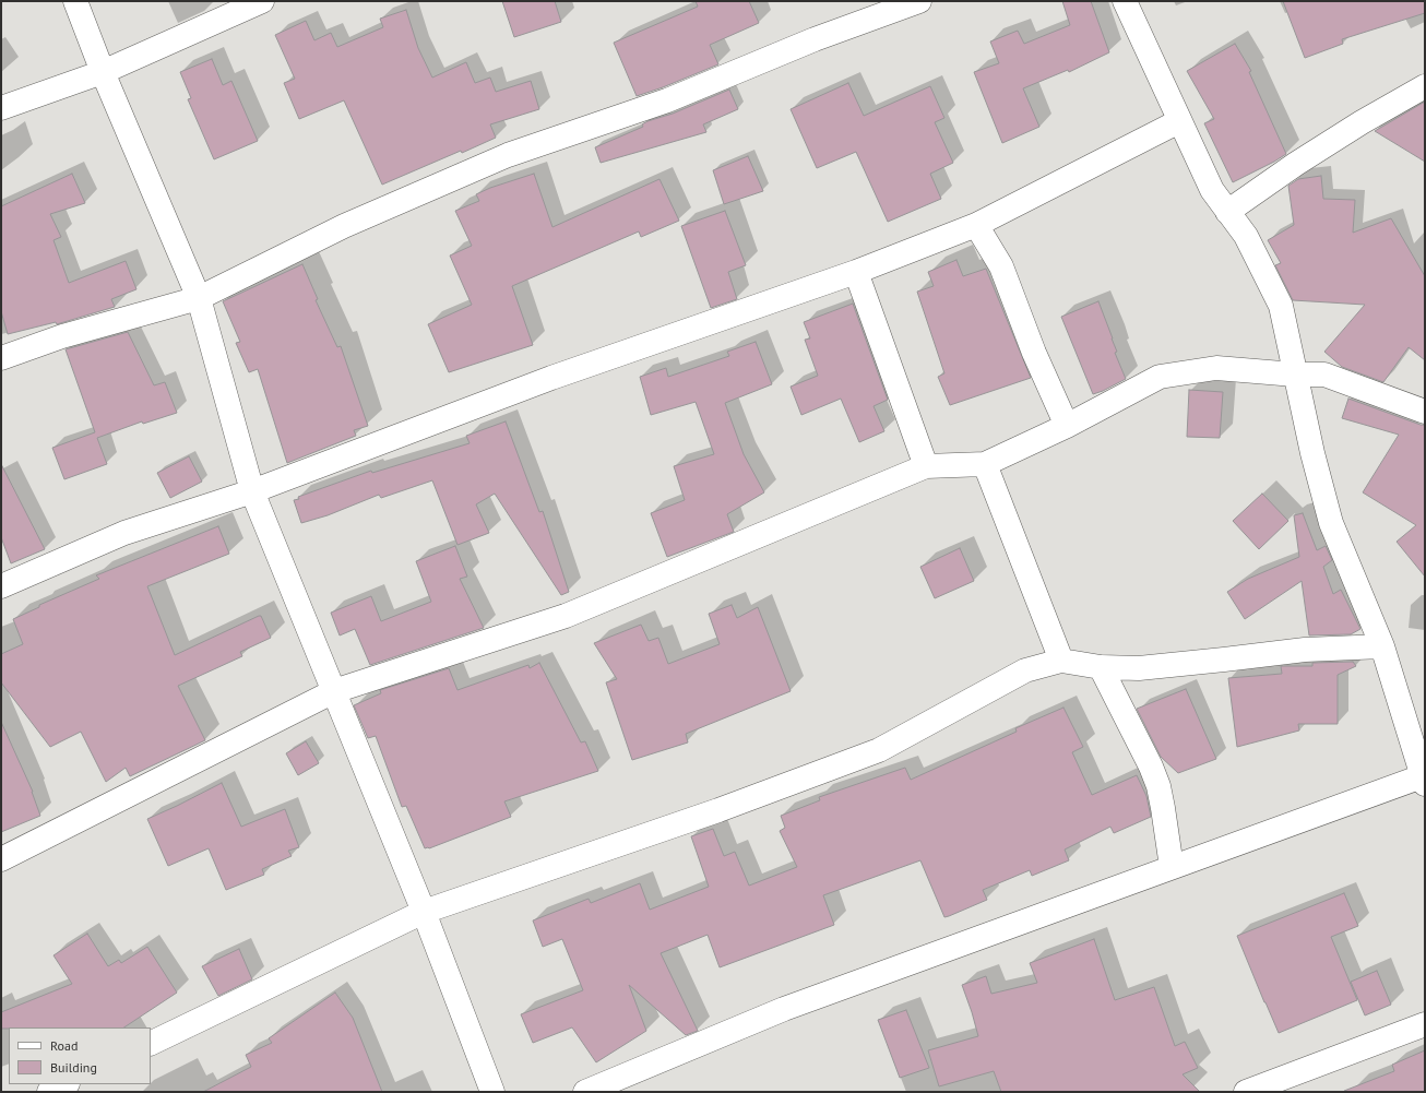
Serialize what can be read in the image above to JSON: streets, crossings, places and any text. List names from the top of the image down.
{
  "legend": ["Road", "Building"]
}
